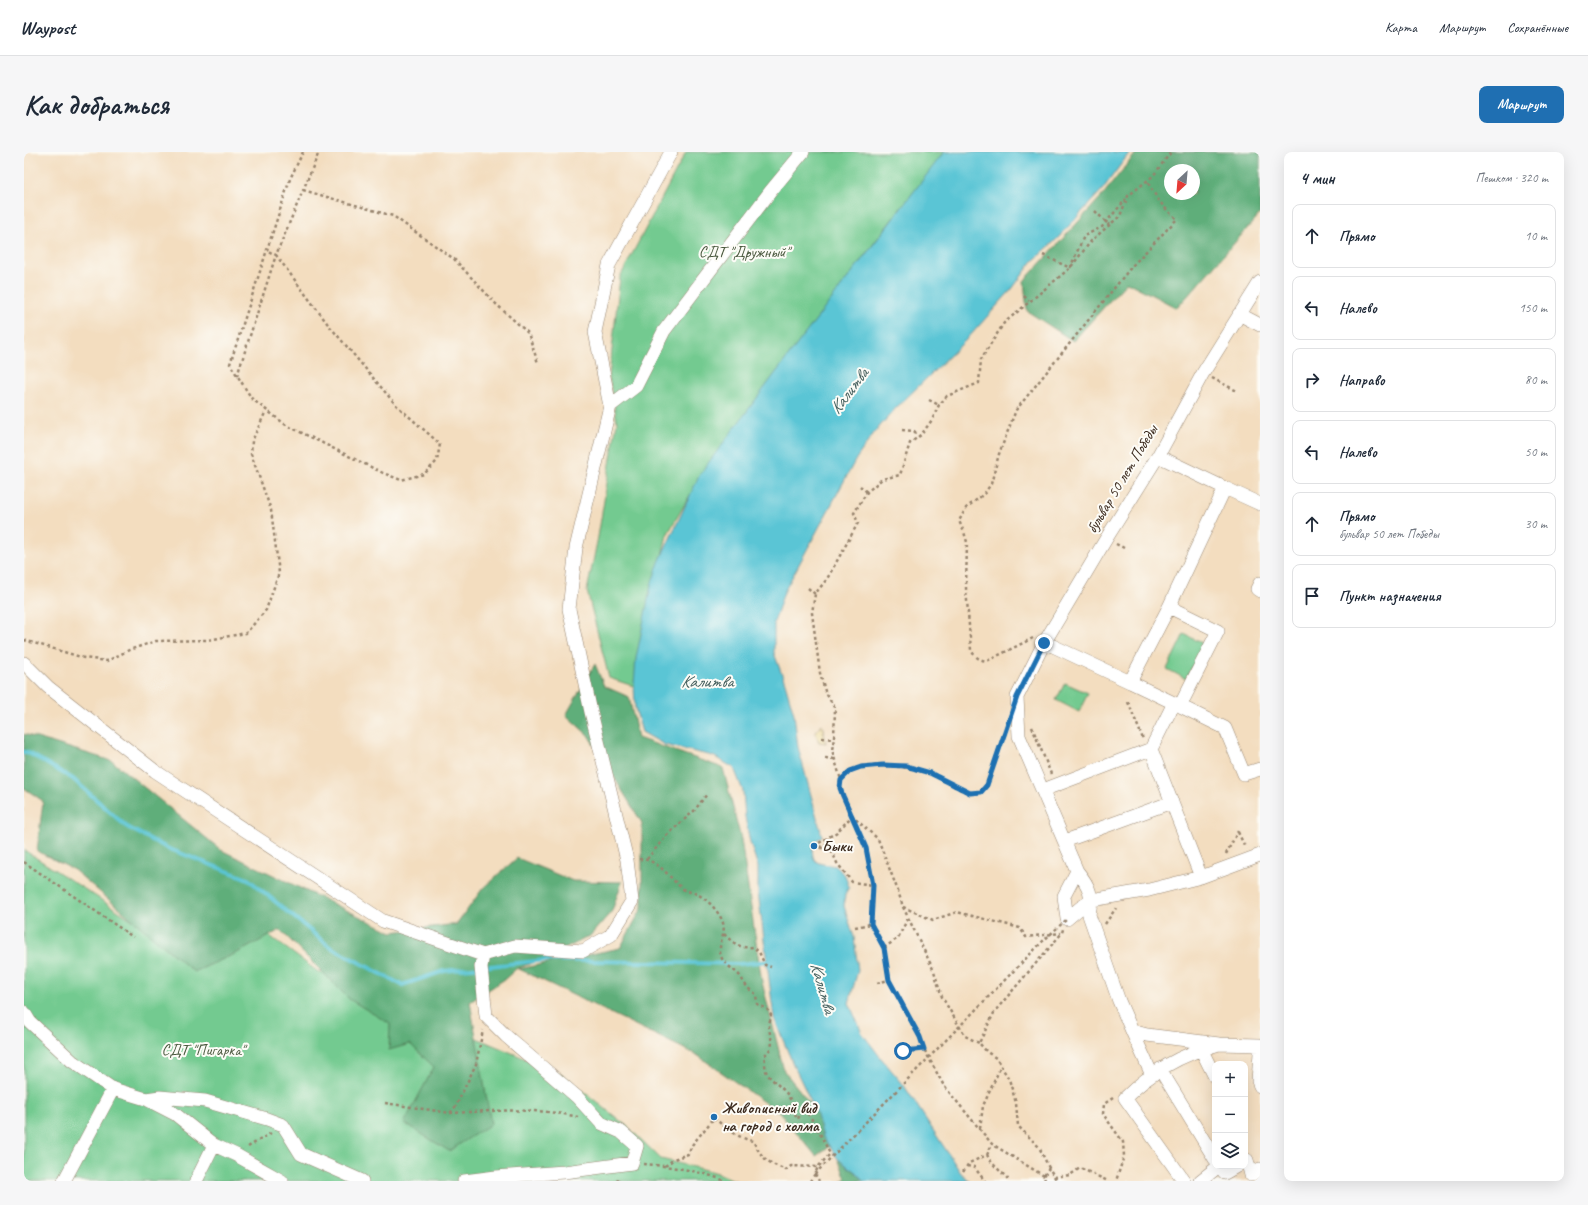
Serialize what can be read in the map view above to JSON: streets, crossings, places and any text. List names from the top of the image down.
{
  "streets": {
    "street": ["бульвар 50 лет Победы"]
  },
  "water": ["Калитва"],
  "parks": ["СДТ \"Дружный\"", "СДТ \"Пигарка\""],
  "places": ["Быки", "Живописный вид на город с холма"],
  "north": "bottom left",
  "page": {
    "header": "Waypost",
    "nav": ["Карта", "Маршрут", "Сохранённые"],
    "buttons": "Маршрут",
    "title": "Как добраться",
    "heading": ["4 мин", "Пешком · 320 m"],
    "list": [
      ["Прямо", "10 m"],
      ["Налево", "150 m"],
      ["Направо", "80 m"],
      ["Налево", "50 m"],
      ["Прямо", "бульвар 50 лет Победы", "30 m"],
      "Пункт назначения"
    ],
    "map_buttons": ["+", "−"]
  }
}
